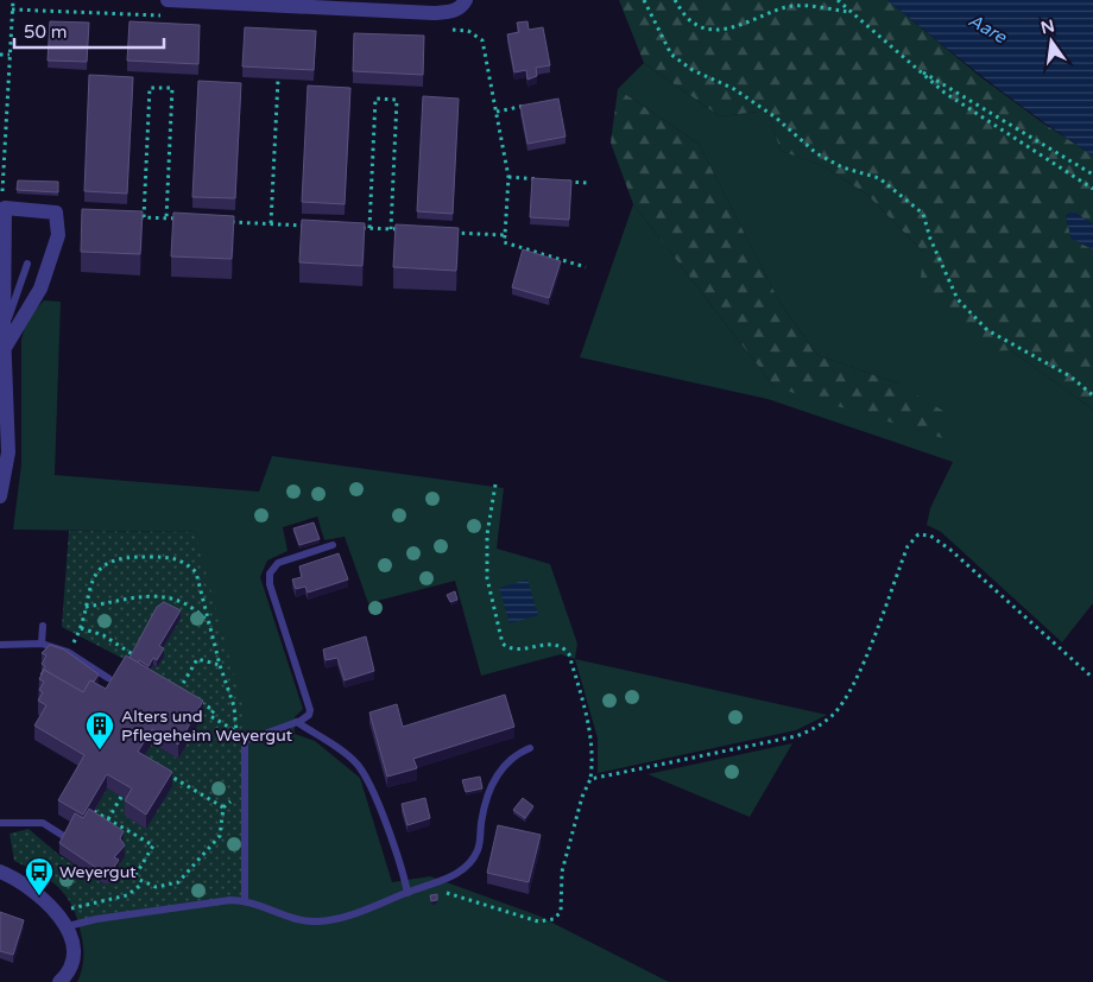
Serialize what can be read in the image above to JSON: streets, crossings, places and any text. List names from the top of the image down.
{
  "water": ["Aare"],
  "places": {
    "building": ["Alters und Pflegeheim Weyergut"],
    "bus stop": ["Weyergut"]
  },
  "scale_bar": "50 m",
  "north": "top"
}
